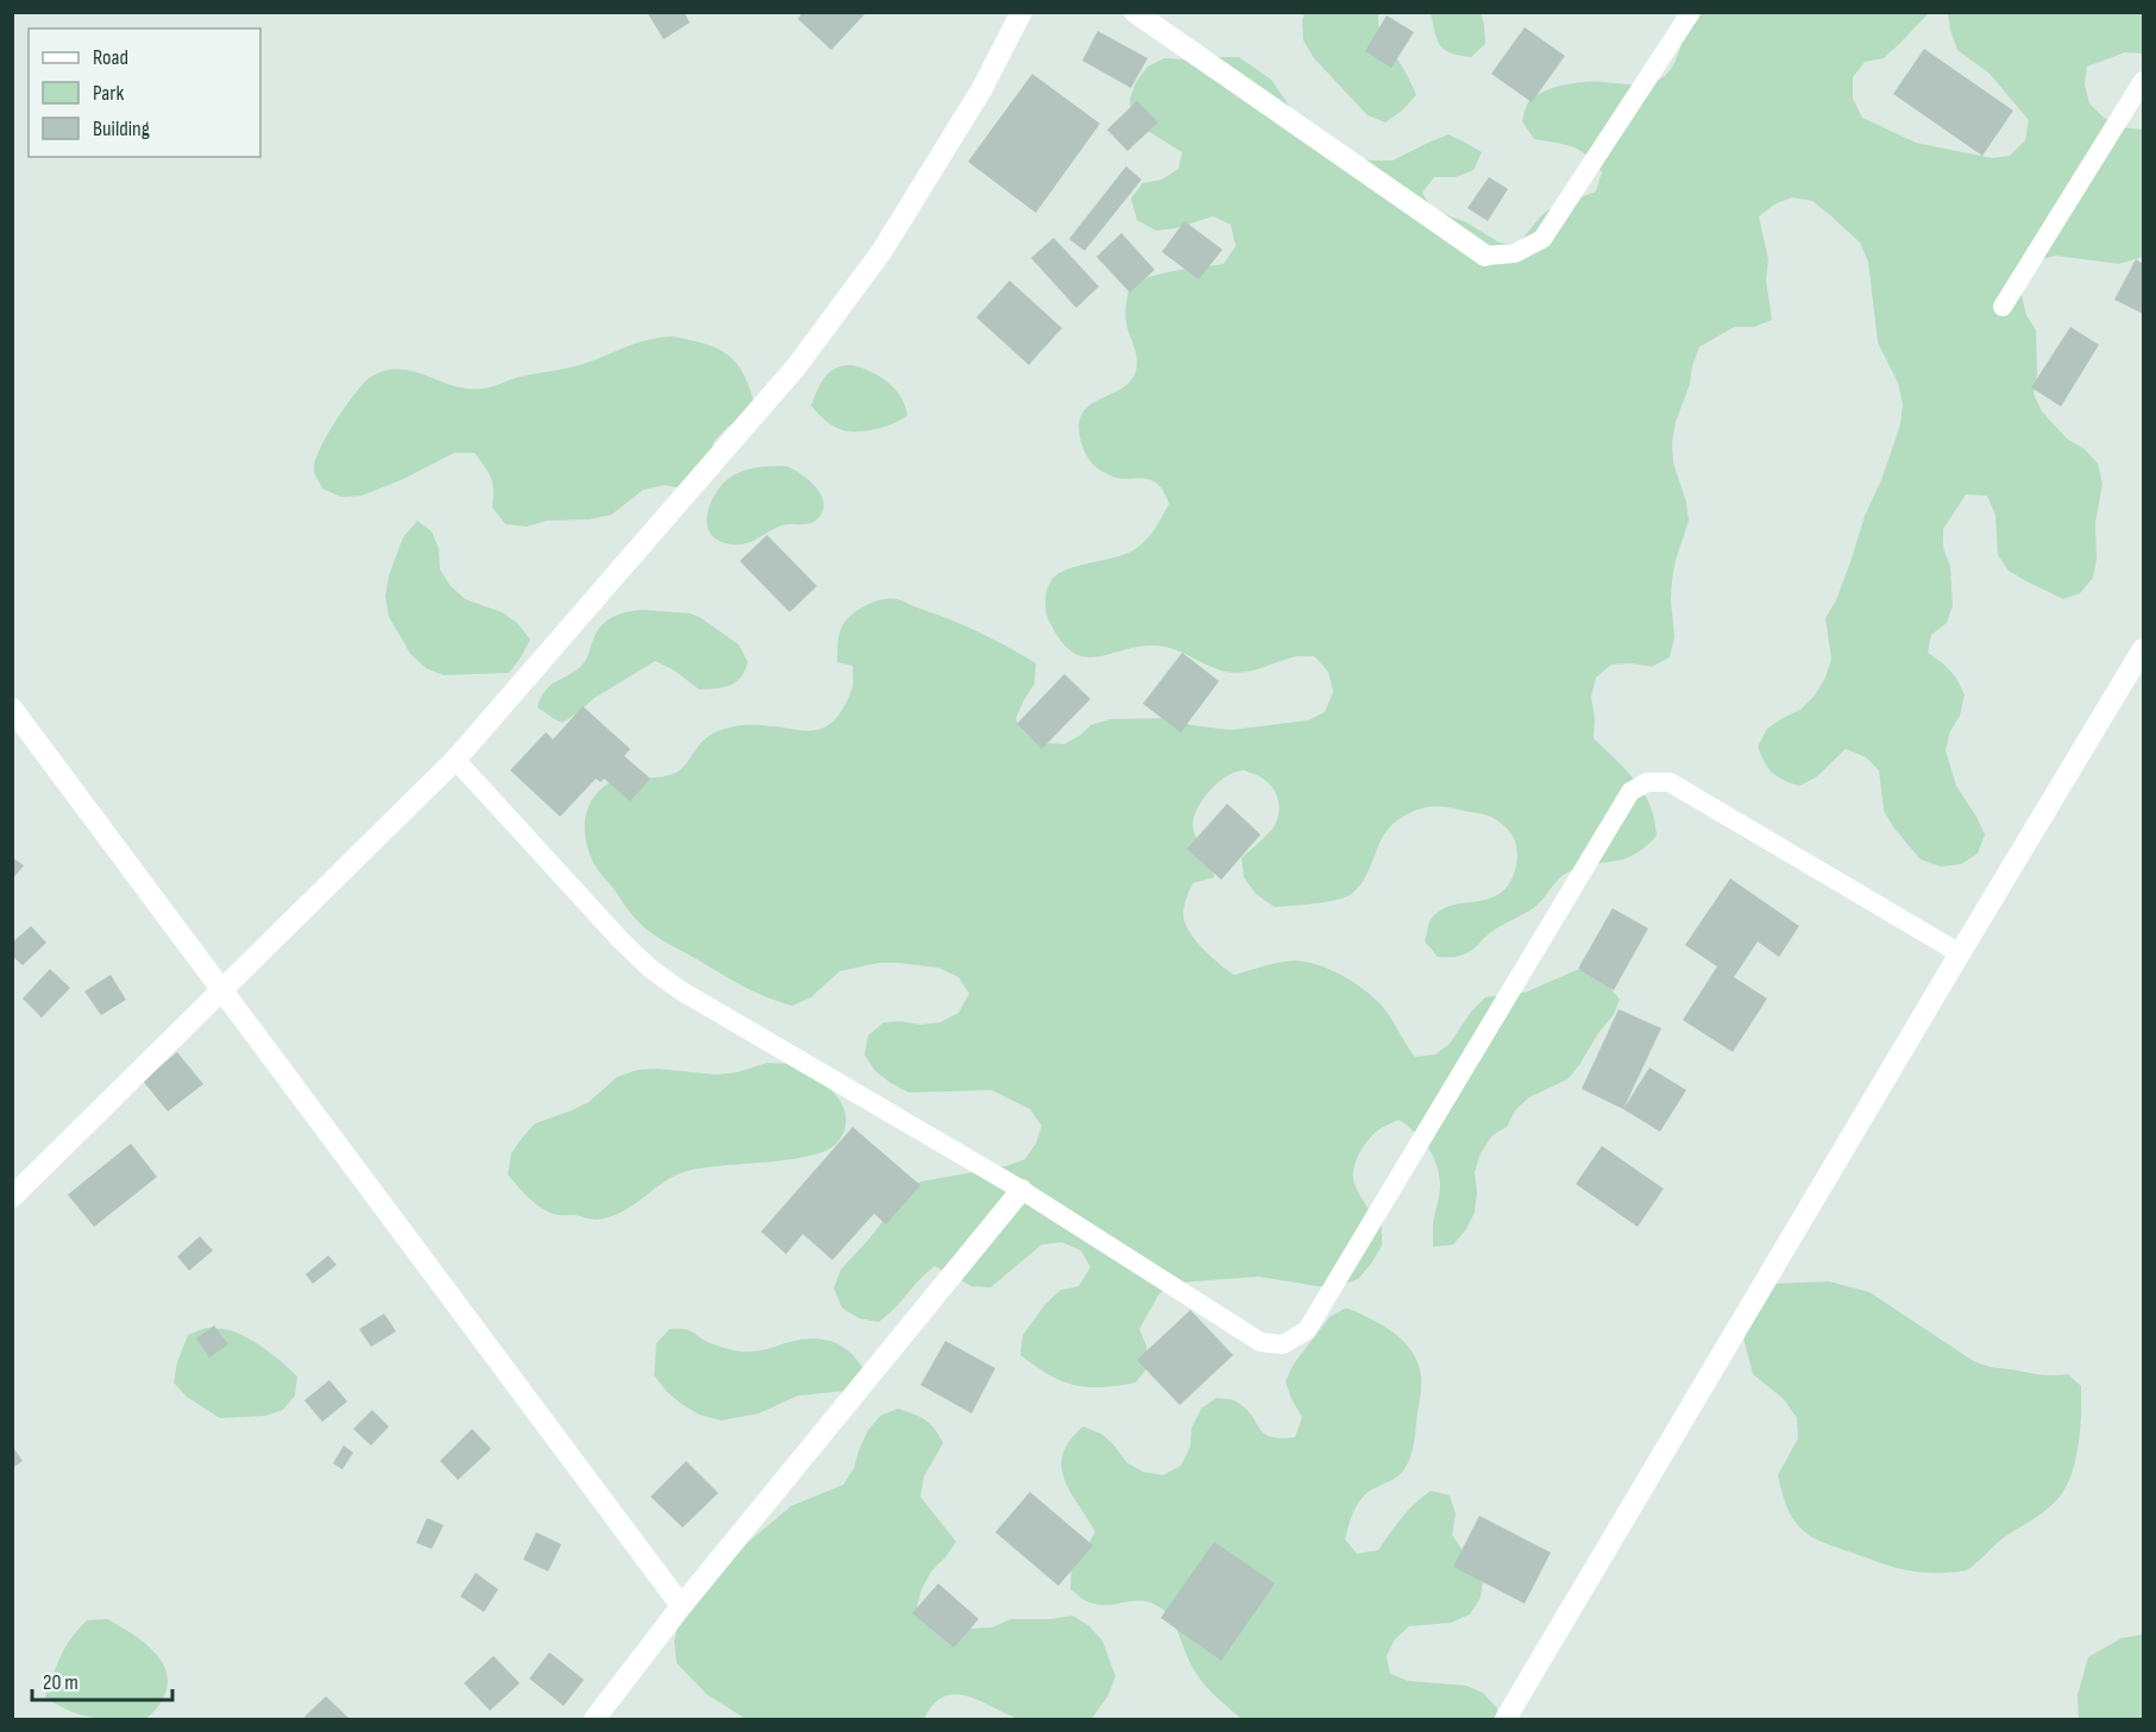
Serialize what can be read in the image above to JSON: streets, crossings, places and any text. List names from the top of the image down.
{
  "legend": ["Road", "Park", "Building"],
  "scale_bar": "20 m"
}
